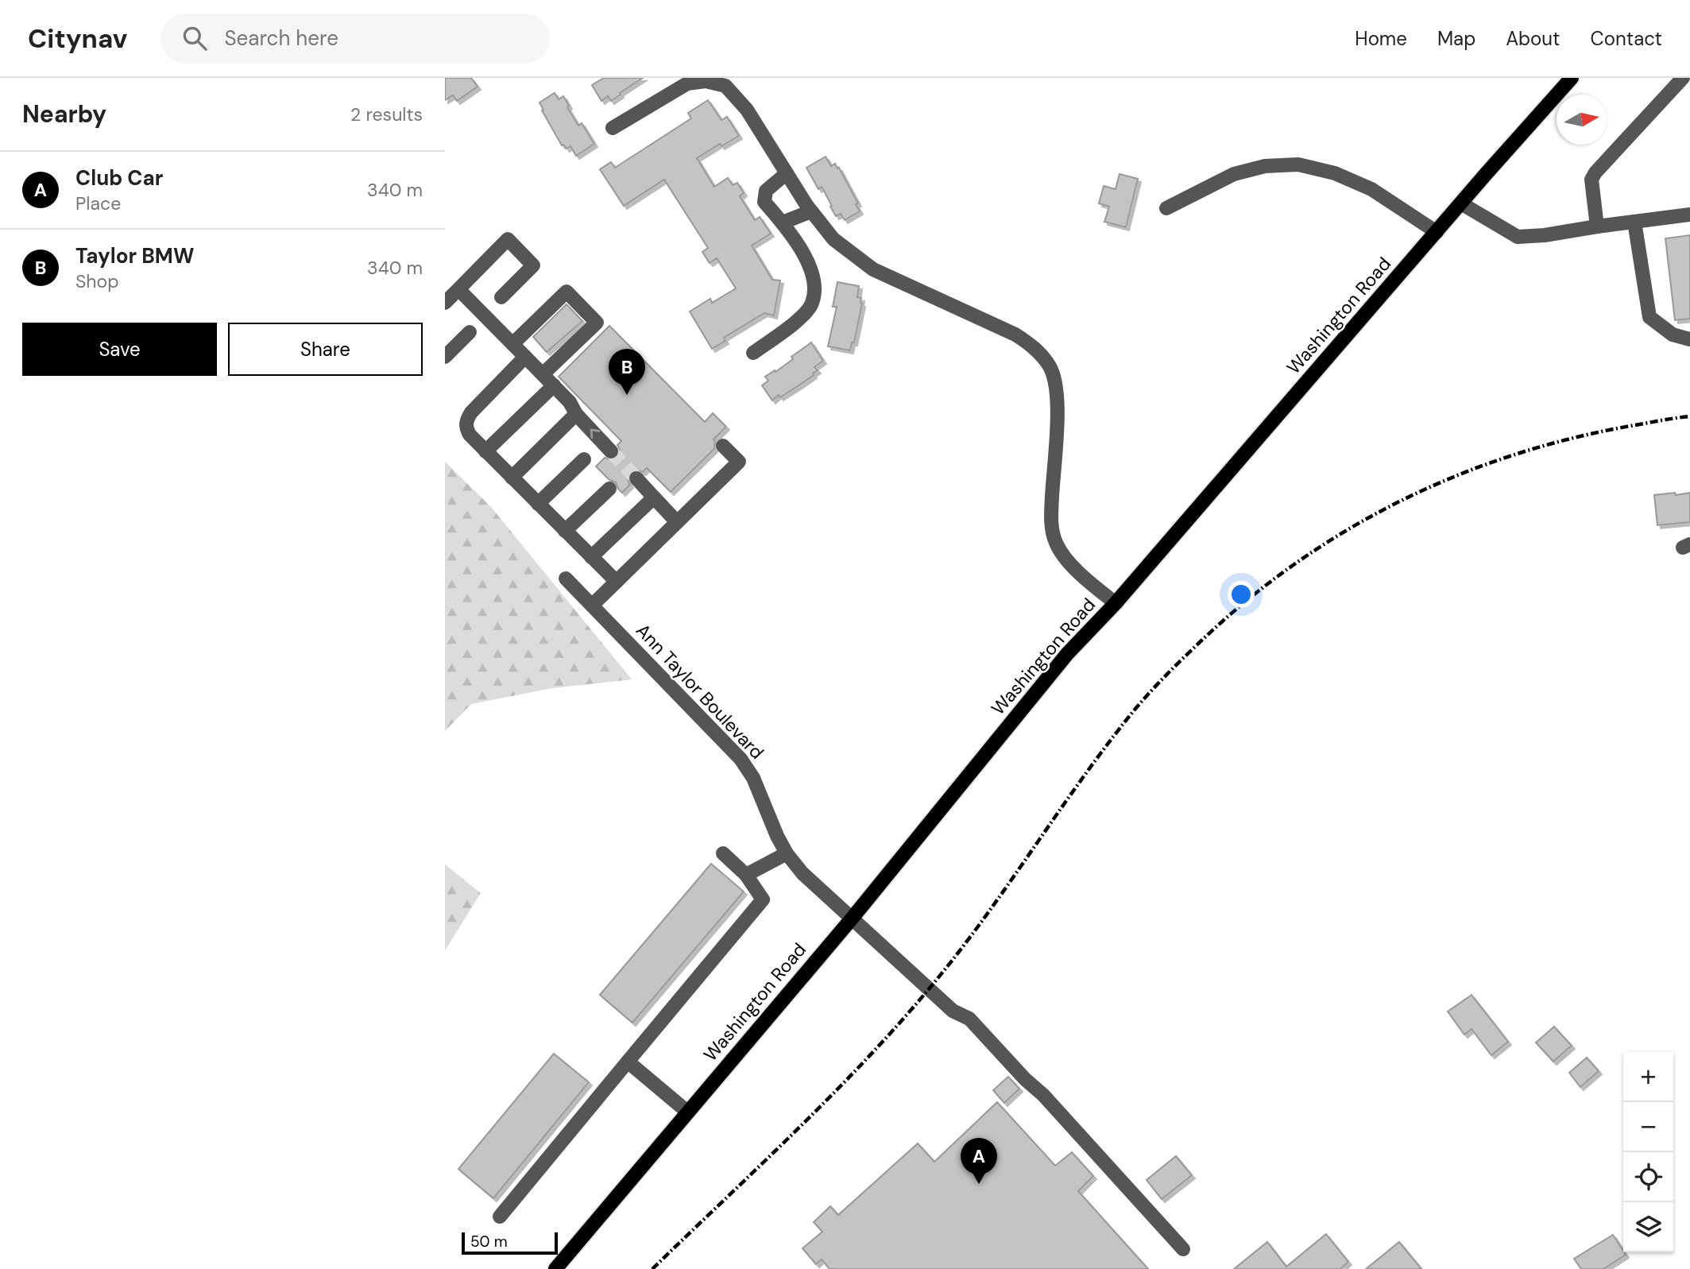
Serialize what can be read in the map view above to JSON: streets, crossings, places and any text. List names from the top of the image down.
{
  "streets": {
    "main road": ["Washington Road"],
    "street": ["Ann Taylor Boulevard"]
  },
  "crossings": [
    ["Washington Road", "Ann Taylor Boulevard"]
  ],
  "scale_bar": "50 m",
  "north": "right",
  "page": {
    "header": "Citynav",
    "search": "Search here",
    "nav": [
      "Home",
      "Map",
      "About",
      "Contact"
    ],
    "heading": ["Nearby", "2 results"],
    "list": [
      {
        "mark": "A",
        "name": "Club Car",
        "note": "Place",
        "value": "340 m"
      },
      {
        "mark": "B",
        "name": "Taylor BMW",
        "note": "Shop",
        "value": "340 m"
      }
    ],
    "buttons": ["Save", "Share"],
    "pins": ["B", "A"],
    "map_buttons": ["+", "−"],
    "scale": "50 m"
  }
}
